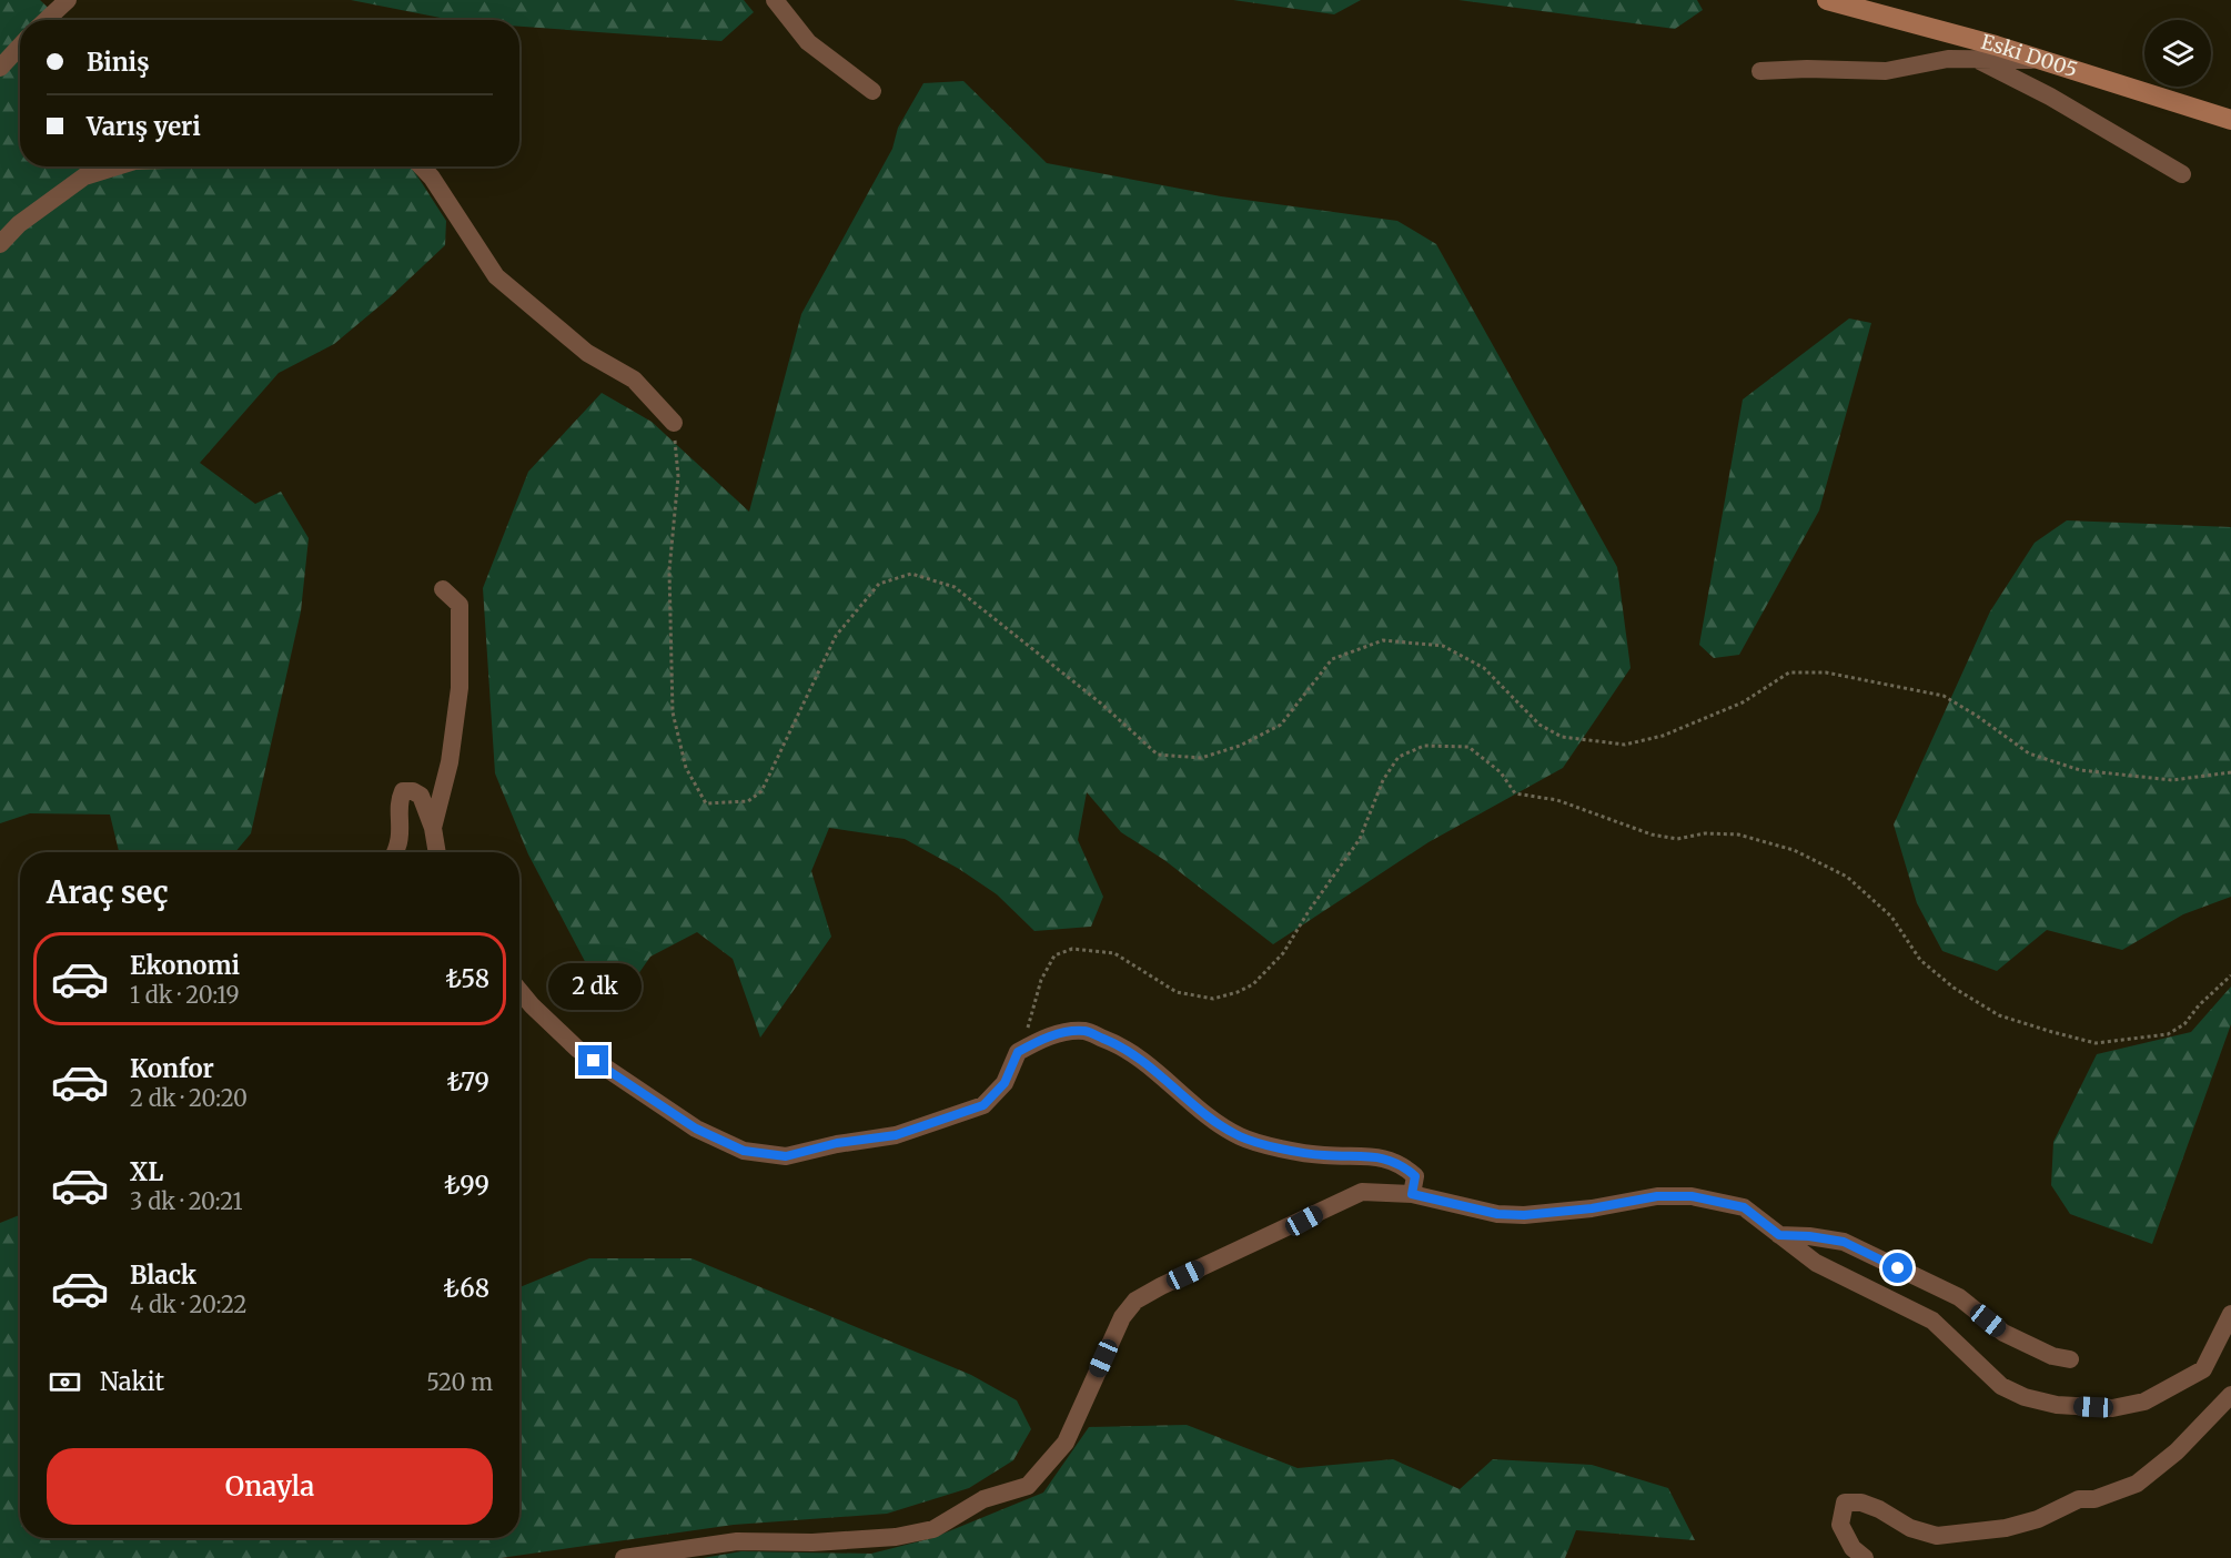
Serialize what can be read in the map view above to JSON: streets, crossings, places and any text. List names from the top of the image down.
{
  "streets": {
    "main road": ["Eski D005"]
  },
  "page": {
    "banner": ["Biniş", "Varış yeri"],
    "heading": "Araç seç",
    "list": [
      {
        "name": "Ekonomi",
        "note": "1 dk · 20:19",
        "value": "₺58"
      },
      {
        "name": "Konfor",
        "note": "2 dk · 20:20",
        "value": "₺79"
      },
      {
        "name": "XL",
        "note": "3 dk · 20:21",
        "value": "₺99"
      },
      {
        "name": "Black",
        "note": "4 dk · 20:22",
        "value": "₺68"
      }
    ],
    "bubble": "2 dk",
    "pay": ["Nakit", "520 m"],
    "buttons": "Onayla"
  }
}
